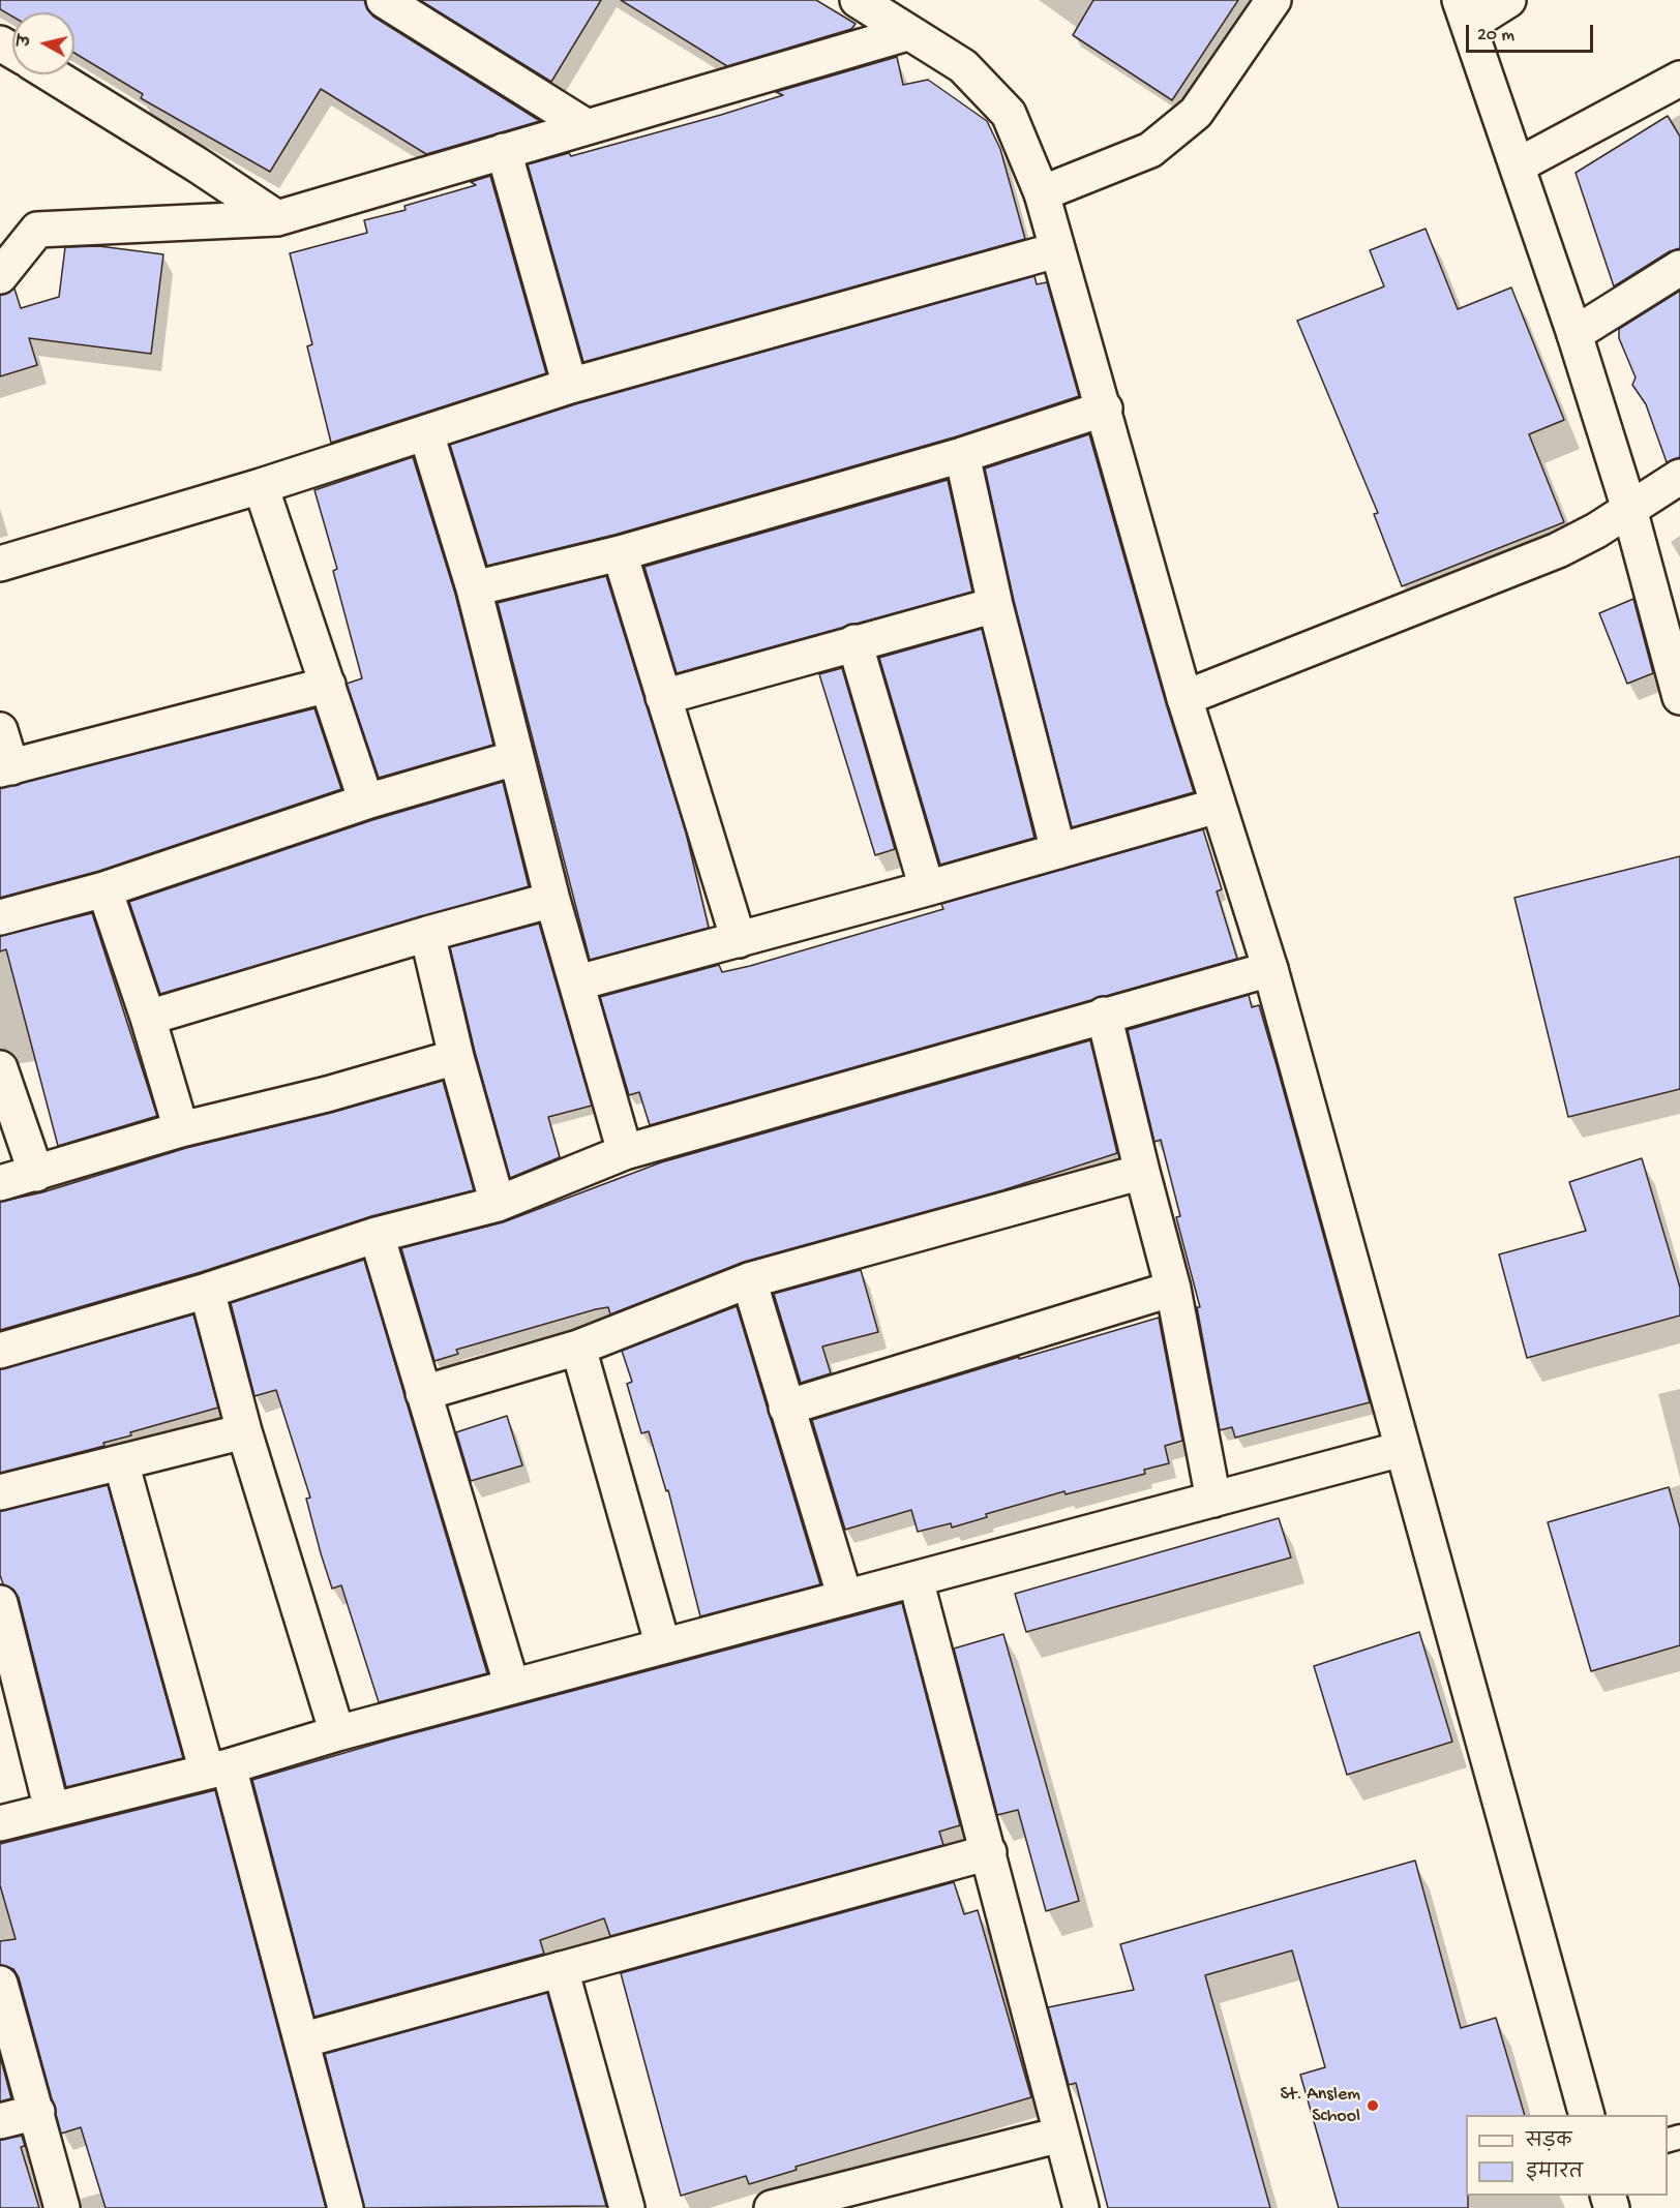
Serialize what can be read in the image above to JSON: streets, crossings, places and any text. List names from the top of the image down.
{
  "places": ["St. Anslem School"],
  "legend": ["सड़क", "इमारत"],
  "scale_bar": "20 m",
  "north": "left"
}
